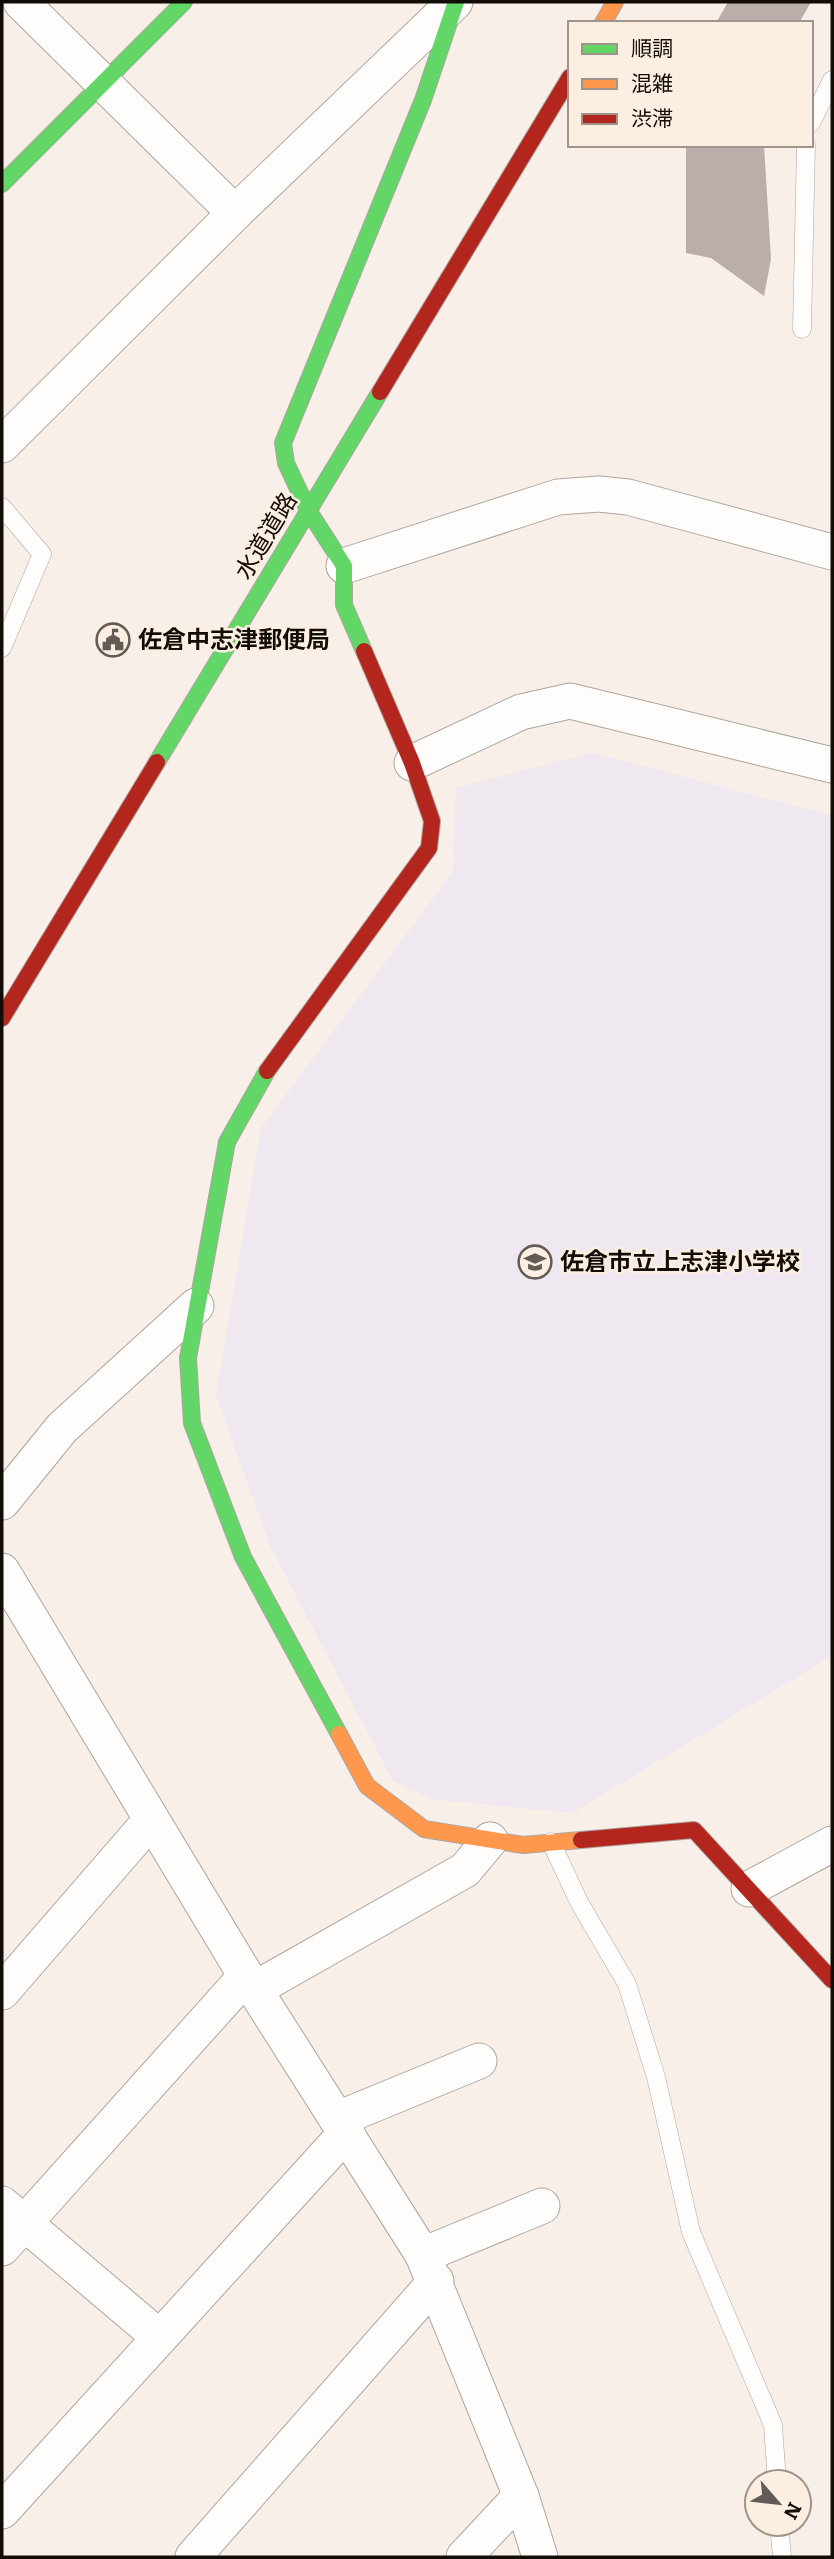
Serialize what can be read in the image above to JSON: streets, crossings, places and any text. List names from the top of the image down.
{
  "streets": {
    "street": ["水道道路"]
  },
  "places": {
    "public building": ["佐倉中志津郵便局"],
    "school or university": ["佐倉市立上志津小学校"]
  },
  "legend": ["順調", "混雑", "渋滞"],
  "north": "bottom right"
}
